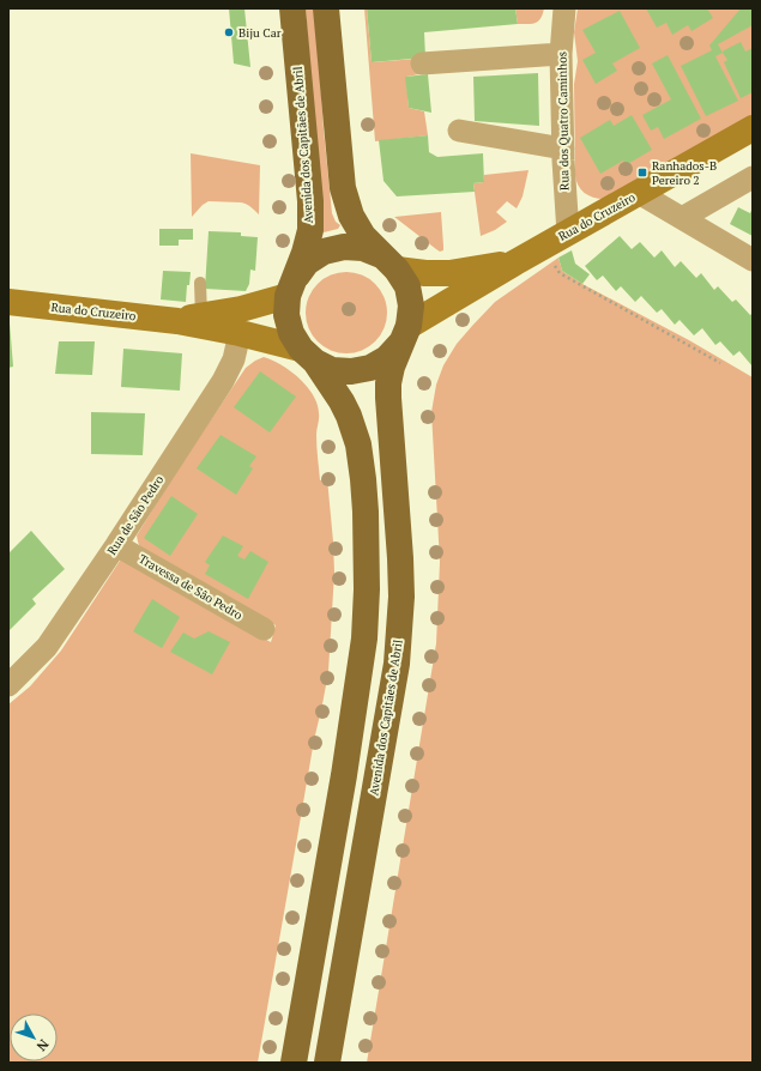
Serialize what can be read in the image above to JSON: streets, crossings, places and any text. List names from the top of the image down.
{
  "streets": {
    "main road": ["Avenida dos Capitães de Abril", "Rua do Cruzeiro"],
    "street": ["Rua dos Quatro Caminhos", "Rua de São Pedro", "Travessa de São Pedro"]
  },
  "crossings": [
    ["Rua dos Quatro Caminhos", "Rua do Cruzeiro"],
    ["Avenida dos Capitães de Abril", "Rua do Cruzeiro"],
    ["Rua do Cruzeiro", "Rua de São Pedro"],
    ["Rua de São Pedro", "Travessa de São Pedro"]
  ],
  "places": {
    "other": ["Biju Car"],
    "transit": ["Ranhados-B Pereiro 2"]
  },
  "north": "bottom right"
}
